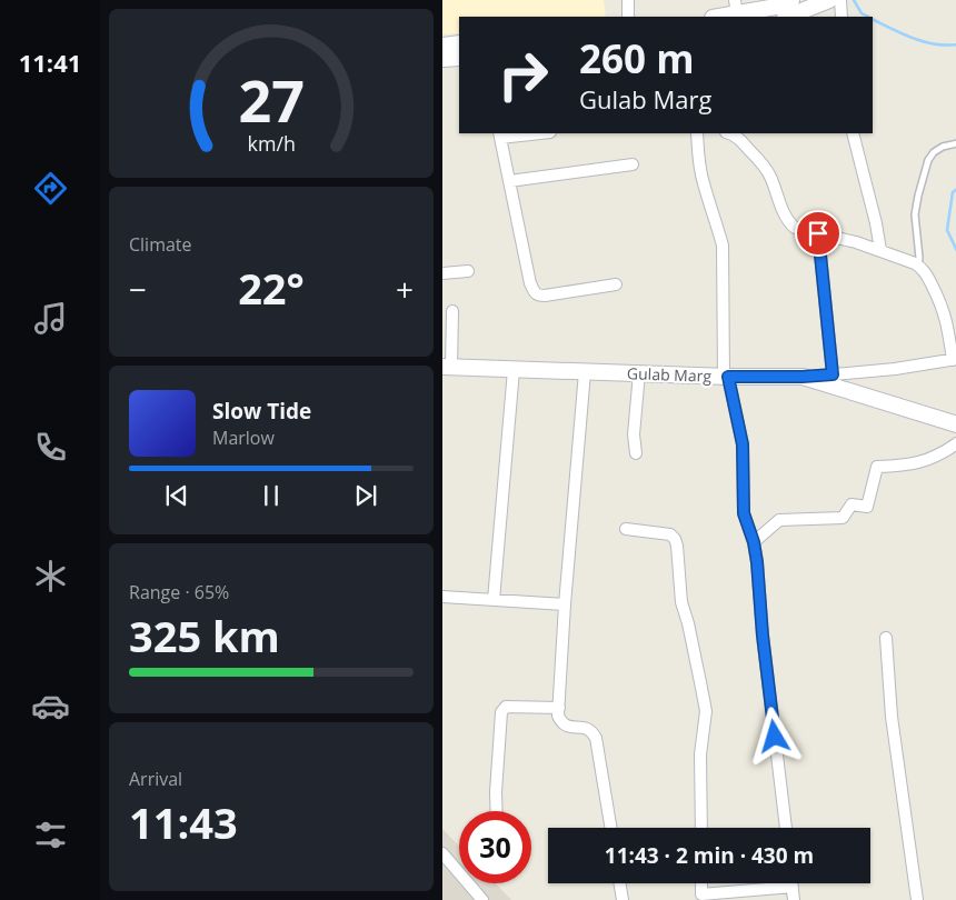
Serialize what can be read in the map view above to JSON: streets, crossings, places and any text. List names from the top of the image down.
{
  "streets": {
    "street": ["Gulab Marg"]
  },
  "page": {
    "tabs": "11:41",
    "turn": ["260 m", "Gulab Marg"],
    "tile": [
      "Climate",
      ["Range · 65%", "325 km"],
      ["Arrival", "11:43"]
    ],
    "heat": ["−", "22°", "+"],
    "song": ["Slow Tide", "Marlow"],
    "limit": "30",
    "trip": "11:43 · 2 min · 430 m",
    "gauge": ["27", "km/h"]
  }
}
